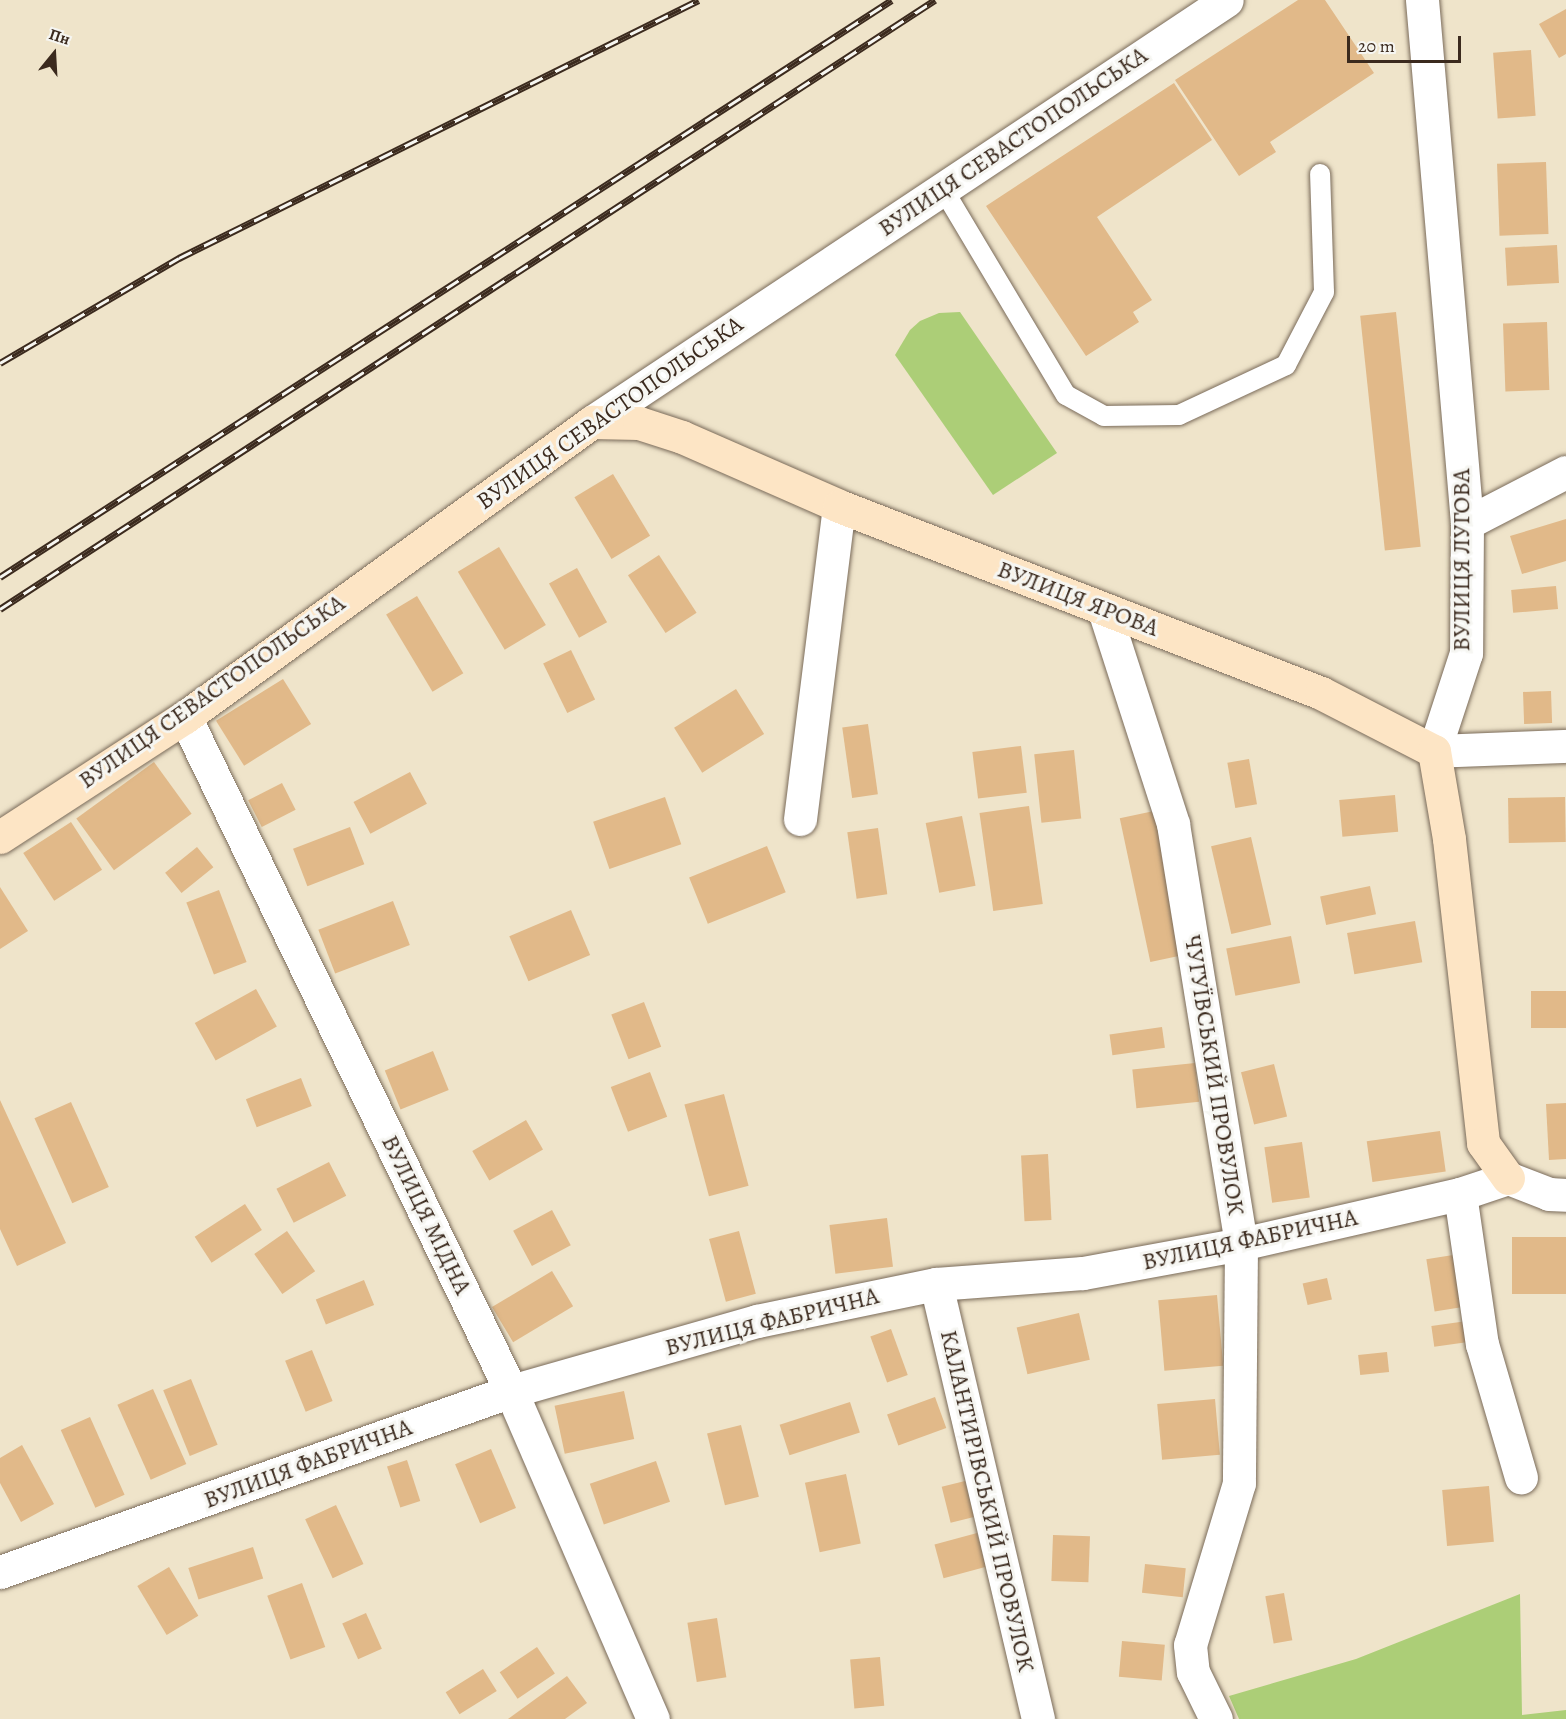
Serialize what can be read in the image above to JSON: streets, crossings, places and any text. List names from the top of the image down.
{
  "streets": {
    "street": [
      "ВУЛИЦЯ СЕВАСТОПОЛЬСЬКА",
      "ВУЛИЦЯ ЛУГОВА",
      "ВУЛИЦЯ ЯРОВА",
      "ЧУГУЇВСЬКИЙ ПРОВУЛОК",
      "ВУЛИЦЯ МІДНА",
      "ВУЛИЦЯ ФАБРИЧНА",
      "КАЛАНТИРІВСЬКИЙ ПРОВУЛОК"
    ]
  },
  "crossings": [
    ["ВУЛИЦЯ СЕВАСТОПОЛЬСЬКА", "ВУЛИЦЯ ЯРОВА"],
    ["ВУЛИЦЯ СЕВАСТОПОЛЬСЬКА", "ВУЛИЦЯ МІДНА"],
    ["ВУЛИЦЯ ЛУГОВА", "ВУЛИЦЯ ЯРОВА"],
    ["ВУЛИЦЯ ЛУГОВА", "ВУЛИЦЯ ФАБРИЧНА"],
    ["ВУЛИЦЯ ЯРОВА", "ЧУГУЇВСЬКИЙ ПРОВУЛОК"],
    ["ЧУГУЇВСЬКИЙ ПРОВУЛОК", "ВУЛИЦЯ ФАБРИЧНА"],
    ["ВУЛИЦЯ МІДНА", "ВУЛИЦЯ ФАБРИЧНА"],
    ["ВУЛИЦЯ ФАБРИЧНА", "КАЛАНТИРІВСЬКИЙ ПРОВУЛОК"]
  ],
  "scale_bar": "20 m",
  "north": "top"
}
